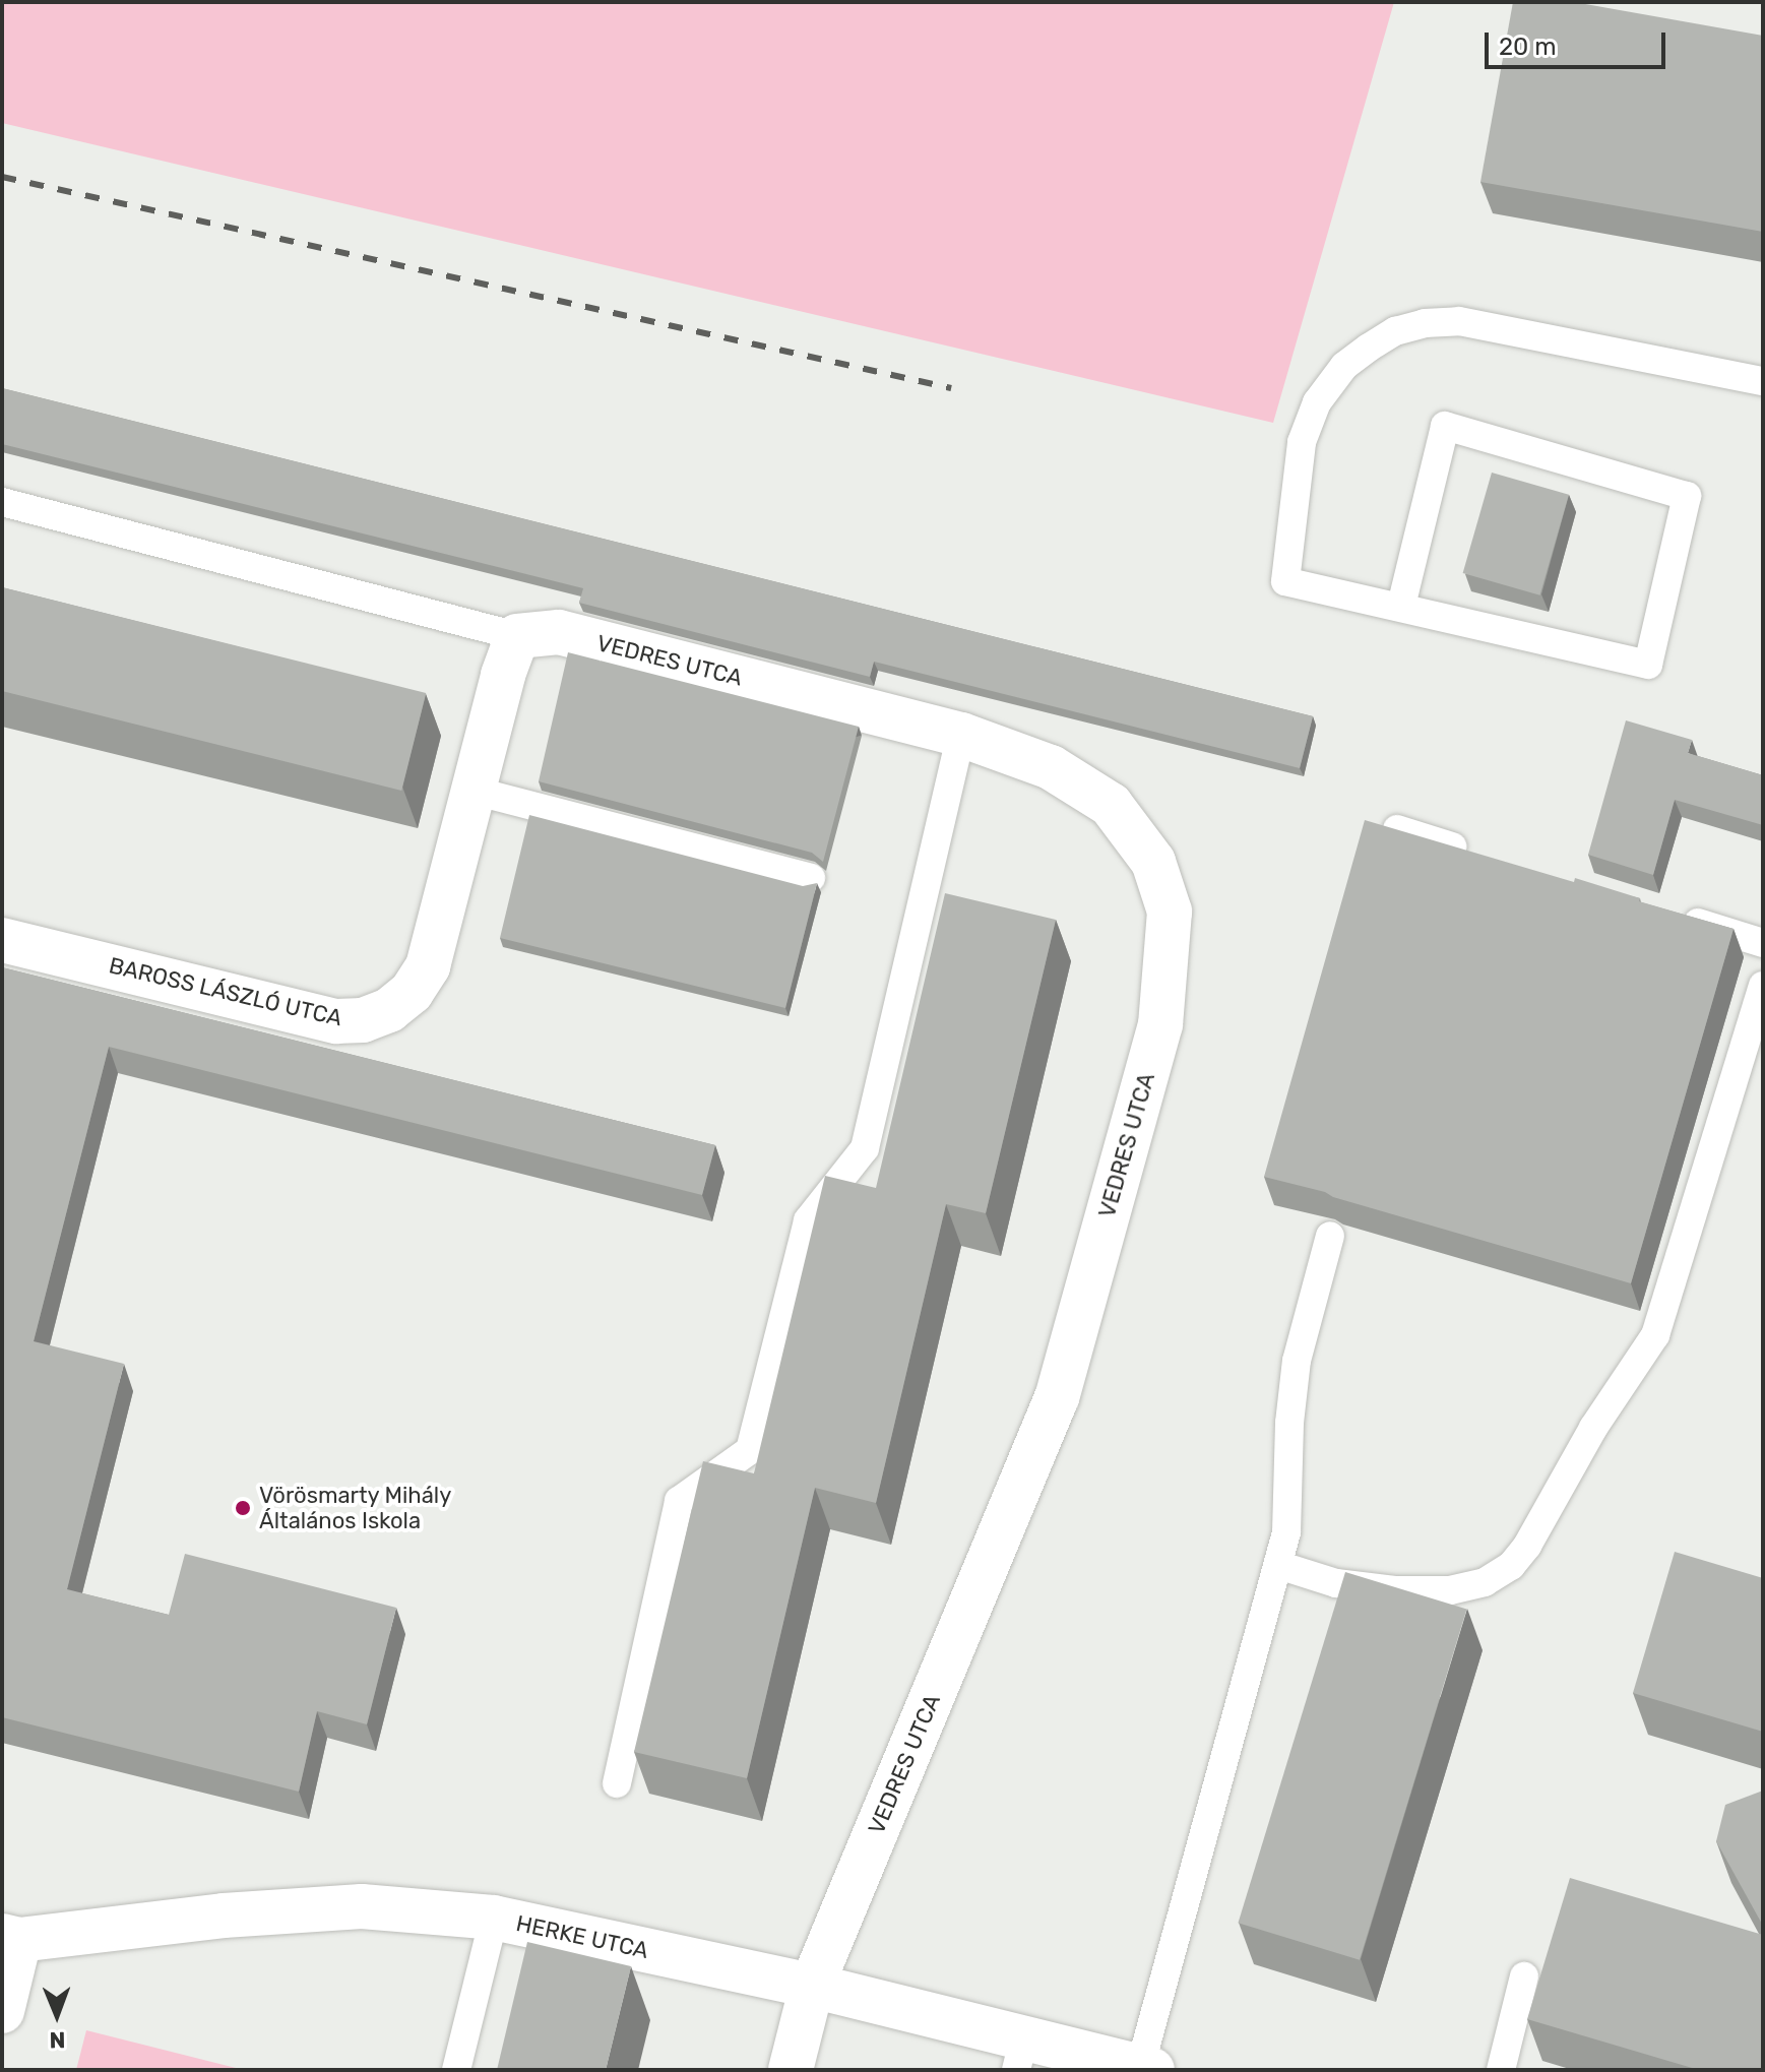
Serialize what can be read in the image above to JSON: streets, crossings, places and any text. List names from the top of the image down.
{
  "streets": {
    "street": ["VEDRES UTCA", "BAROSS LÁSZLÓ UTCA", "HERKE UTCA"]
  },
  "crossings": [
    ["VEDRES UTCA", "BAROSS LÁSZLÓ UTCA"],
    ["VEDRES UTCA", "HERKE UTCA"]
  ],
  "places": ["Vörösmarty Mihály Általános Iskola"],
  "scale_bar": "20 m",
  "north": "bottom"
}
